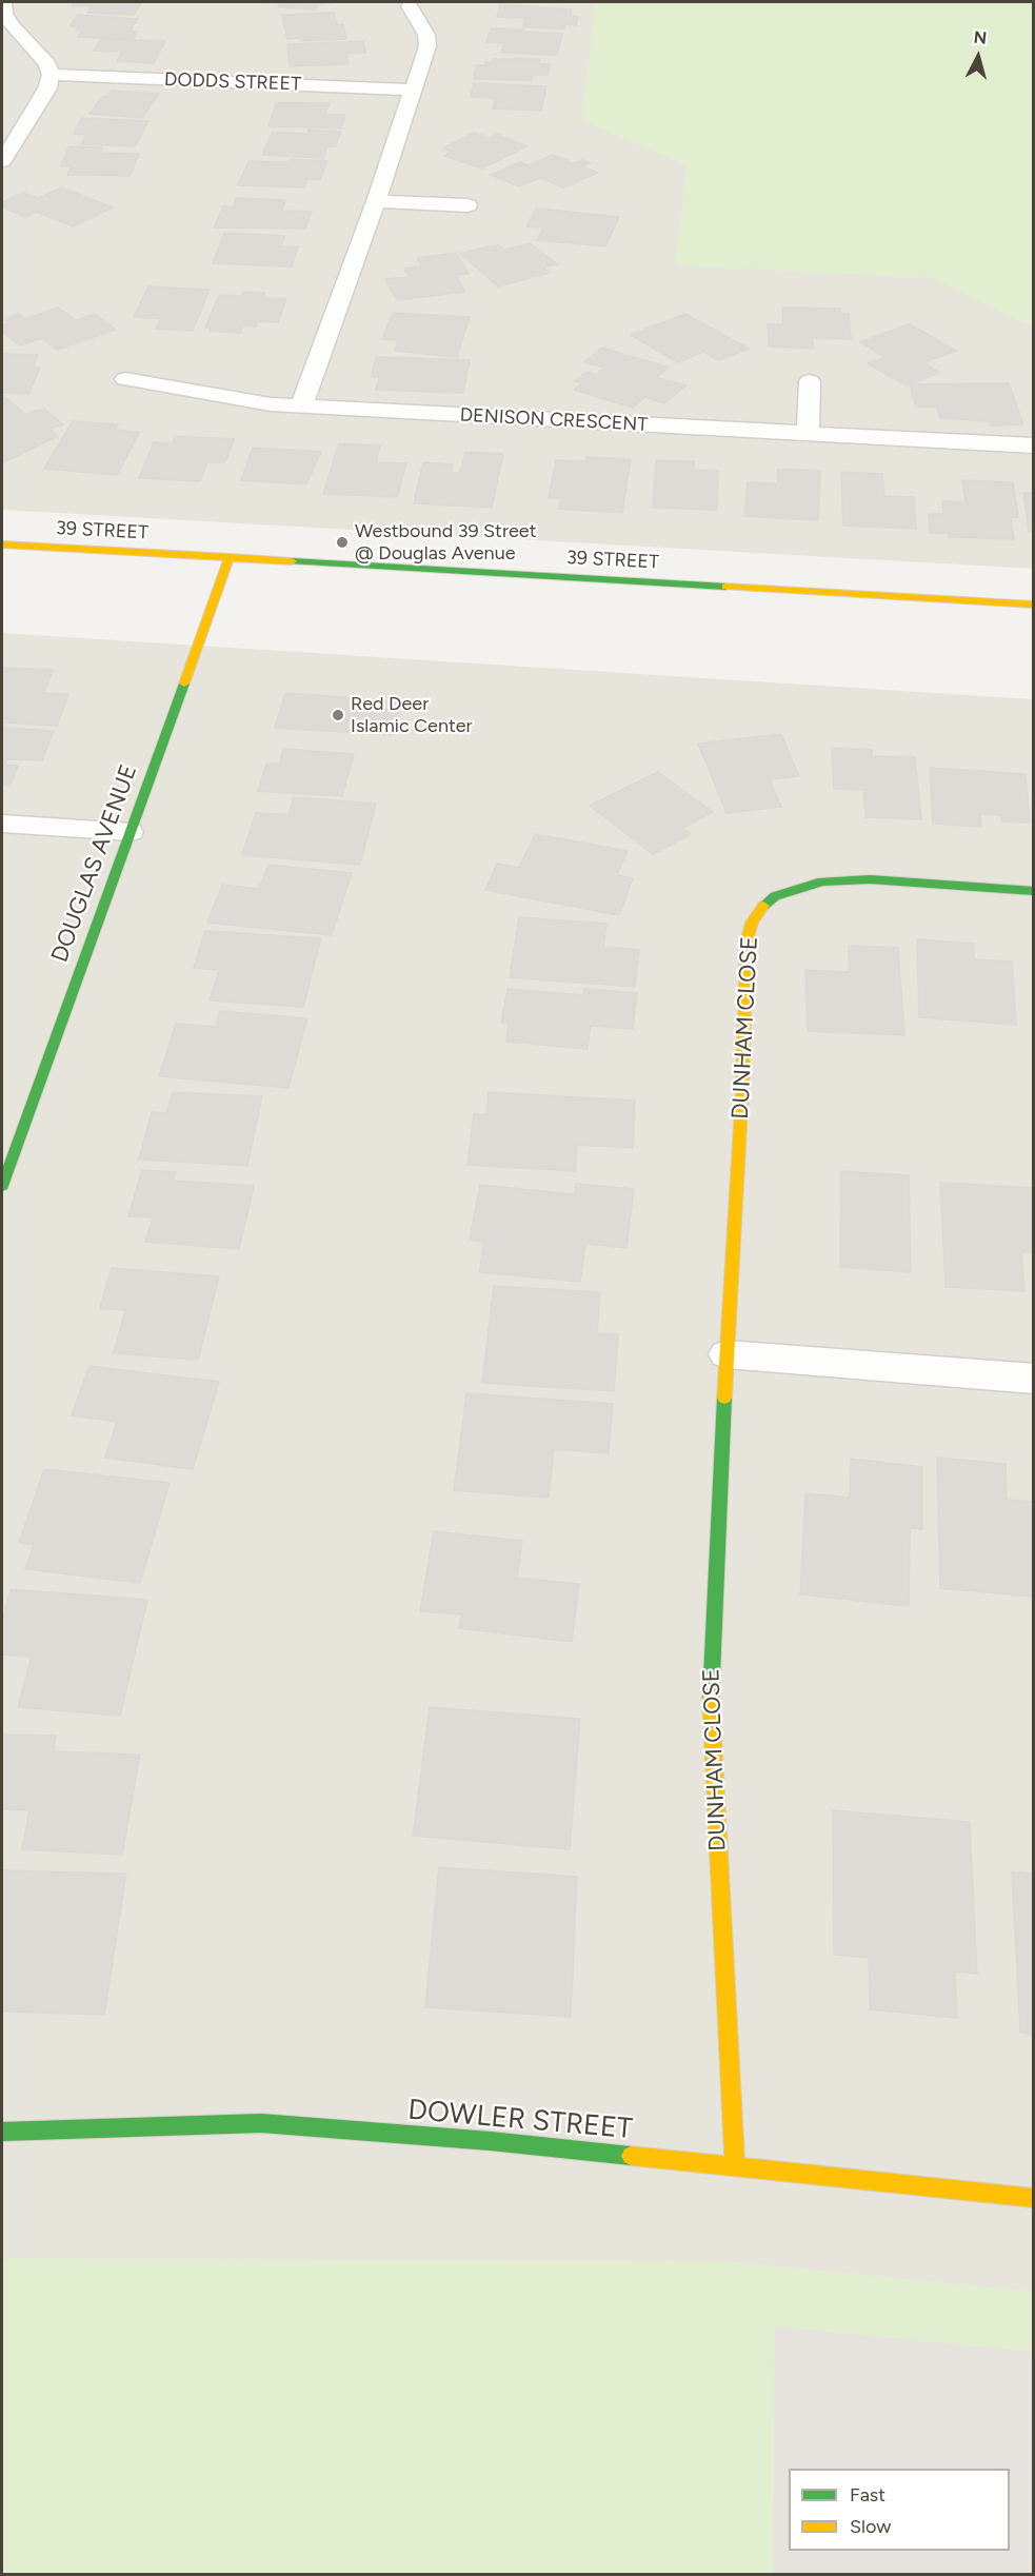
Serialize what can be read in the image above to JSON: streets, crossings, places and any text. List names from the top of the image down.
{
  "streets": {
    "street": [
      "DODDS STREET",
      "DENISON CRESCENT",
      "39 STREET",
      "DOUGLAS AVENUE",
      "DUNHAM CLOSE",
      "DOWLER STREET"
    ]
  },
  "crossings": [
    ["39 STREET", "DOUGLAS AVENUE"],
    ["DUNHAM CLOSE", "DOWLER STREET"]
  ],
  "places": ["Westbound 39 Street @ Douglas Avenue", "Red Deer Islamic Center"],
  "legend": ["Fast", "Slow"],
  "north": "top"
}
